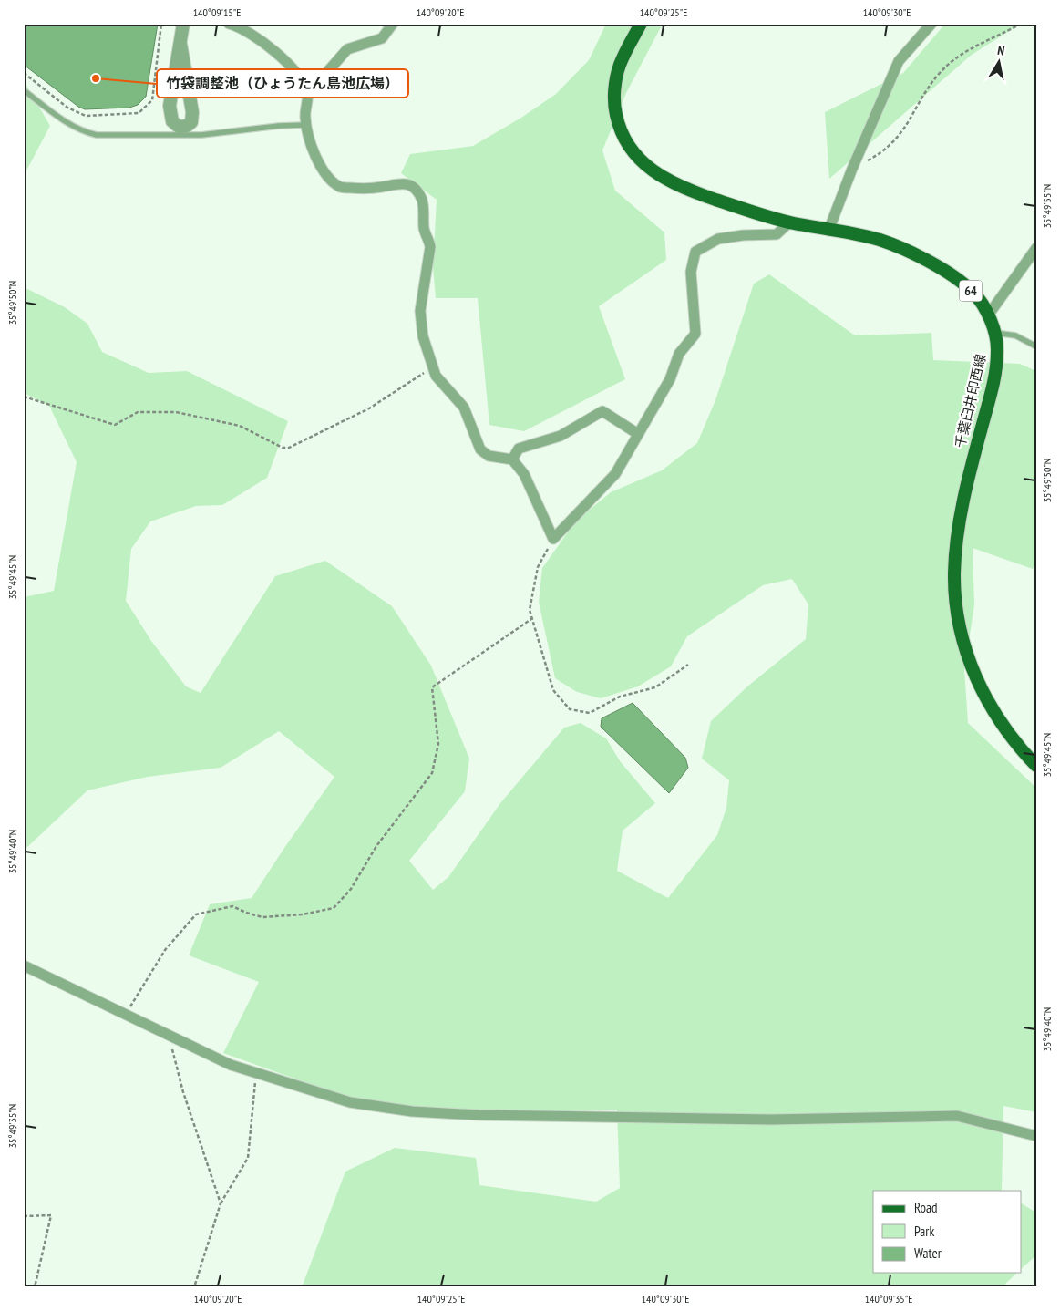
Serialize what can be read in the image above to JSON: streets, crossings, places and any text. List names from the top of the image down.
{
  "streets": {
    "main road": ["64", "千葉臼井印西線"]
  },
  "places": ["竹袋調整池（ひょうたん島池広場）"],
  "legend": ["Road", "Park", "Water"],
  "north": "top",
  "coordinates": [
    "140°09'15\"E",
    "140°09'20\"E",
    "140°09'25\"E",
    "140°09'30\"E",
    "35°49'55\"N",
    "35°49'50\"N",
    "35°49'45\"N",
    "35°49'40\"N",
    "35°49'35\"N",
    "140°09'35\"E"
  ]
}
